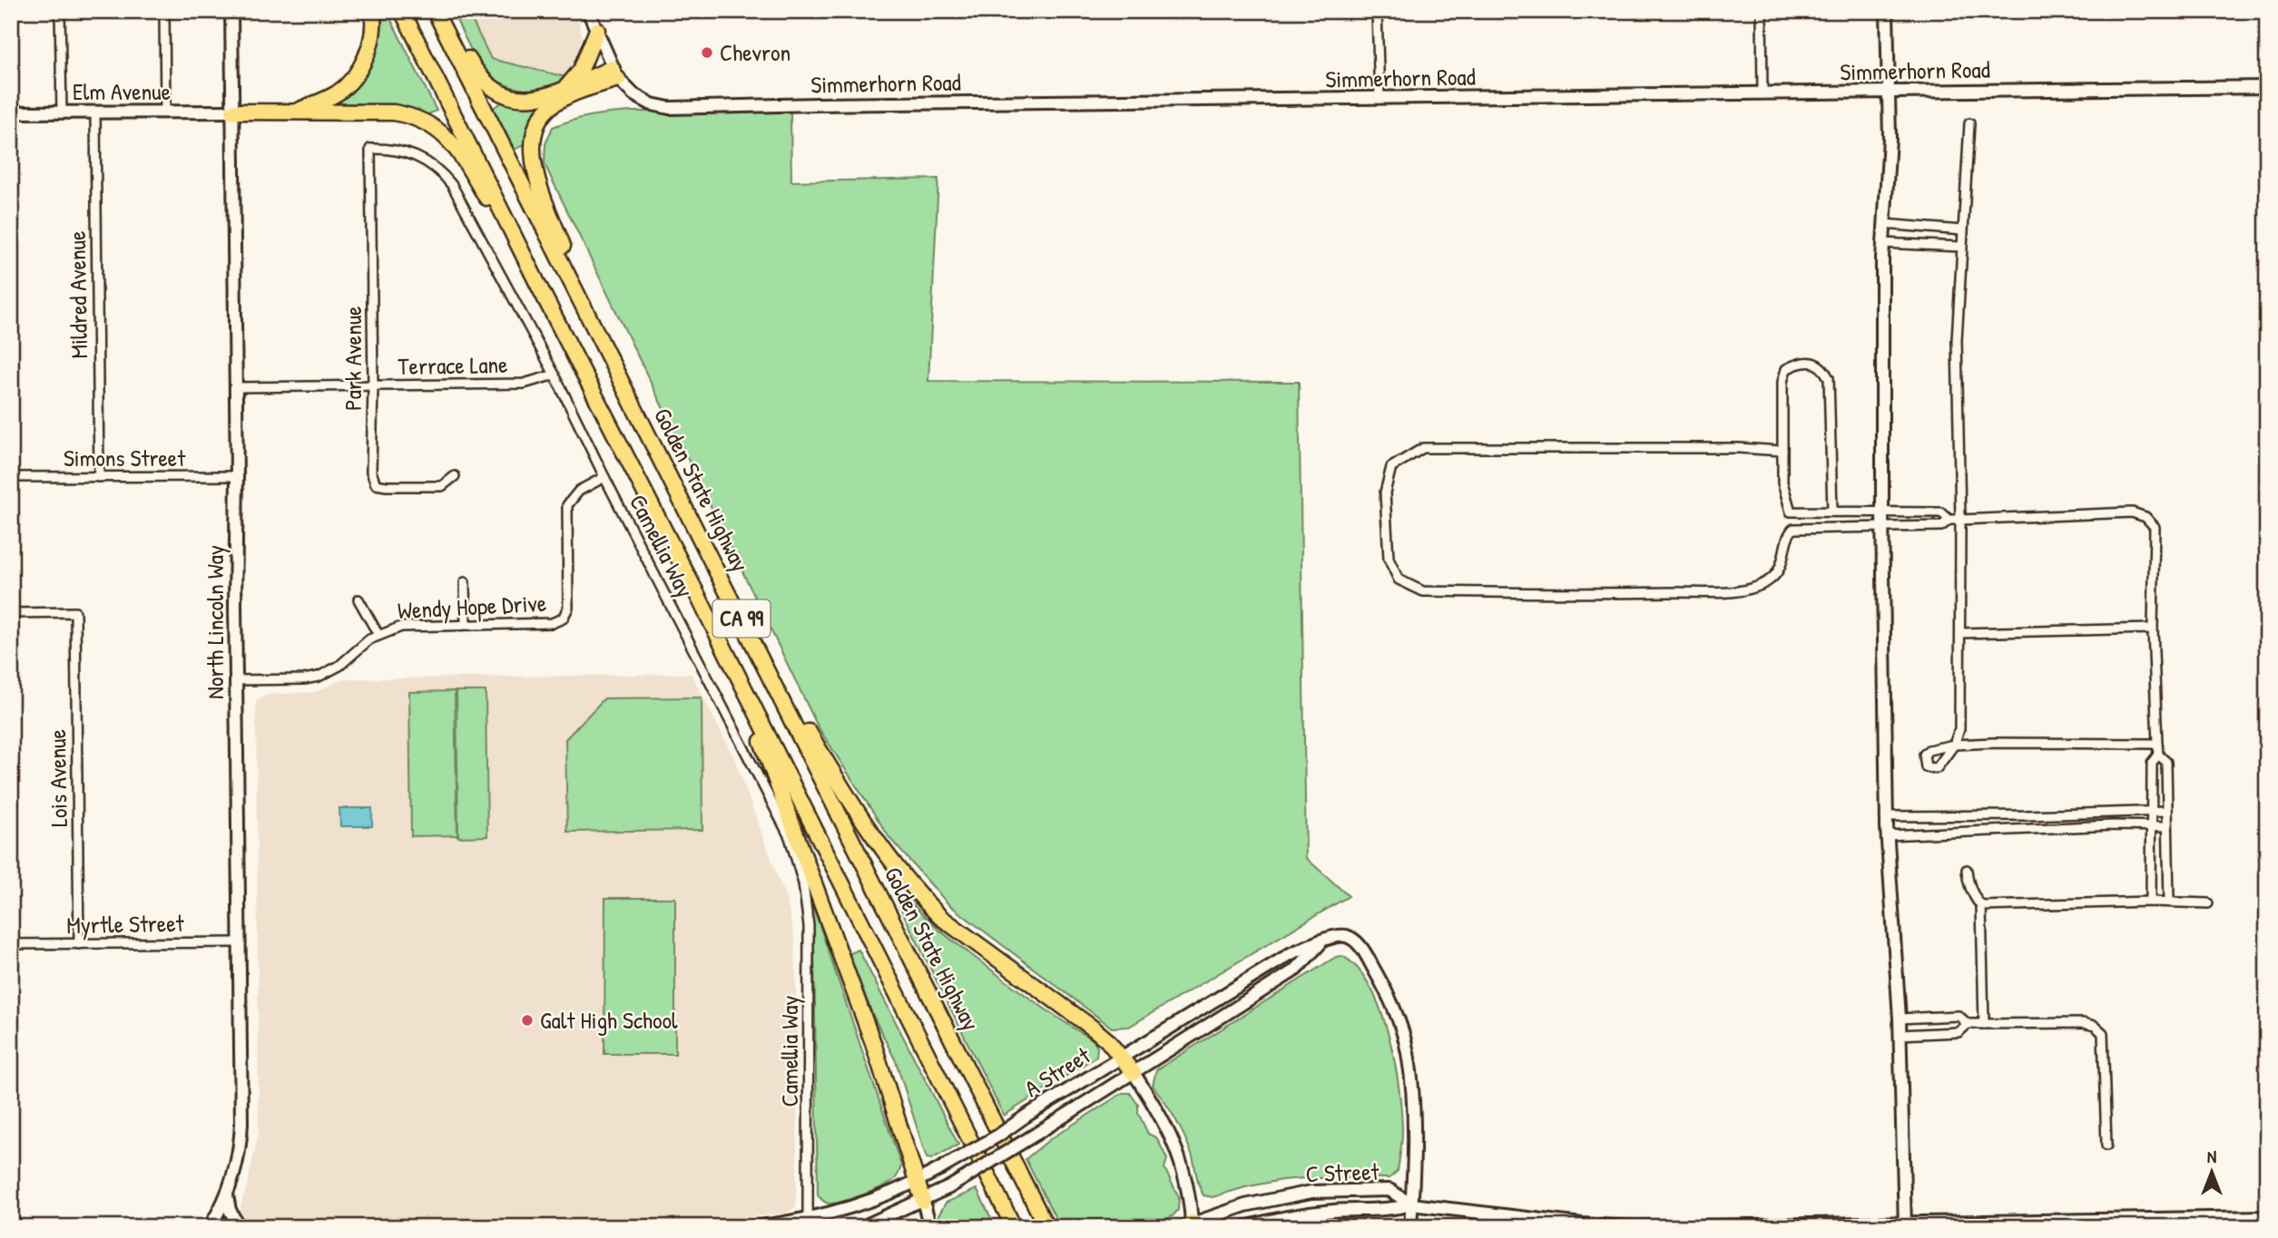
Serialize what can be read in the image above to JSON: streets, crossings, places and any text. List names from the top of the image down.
{
  "streets": {
    "highway": ["Golden State Highway", "CA 99"],
    "street": [
      "Simmerhorn Road",
      "Elm Avenue",
      "Mildred Avenue",
      "Park Avenue",
      "Terrace Lane",
      "Simons Street",
      "Camellia Way",
      "Wendy Hope Drive",
      "North Lincoln Way",
      "Lois Avenue",
      "Myrtle Street",
      "A Street",
      "C Street"
    ]
  },
  "crossings": [
    ["Elm Avenue", "Mildred Avenue"],
    ["Elm Avenue", "North Lincoln Way"],
    ["Mildred Avenue", "Simons Street"],
    ["Park Avenue", "Terrace Lane"],
    ["Park Avenue", "Camellia Way"],
    ["Terrace Lane", "Camellia Way"],
    ["Terrace Lane", "North Lincoln Way"],
    ["Simons Street", "North Lincoln Way"],
    ["Camellia Way", "Wendy Hope Drive"],
    ["Camellia Way", "A Street"],
    ["Wendy Hope Drive", "North Lincoln Way"],
    ["North Lincoln Way", "Myrtle Street"],
    ["Lois Avenue", "Myrtle Street"],
    ["A Street", "C Street"]
  ],
  "places": ["Chevron", "Galt High School"],
  "north": "top"
}
